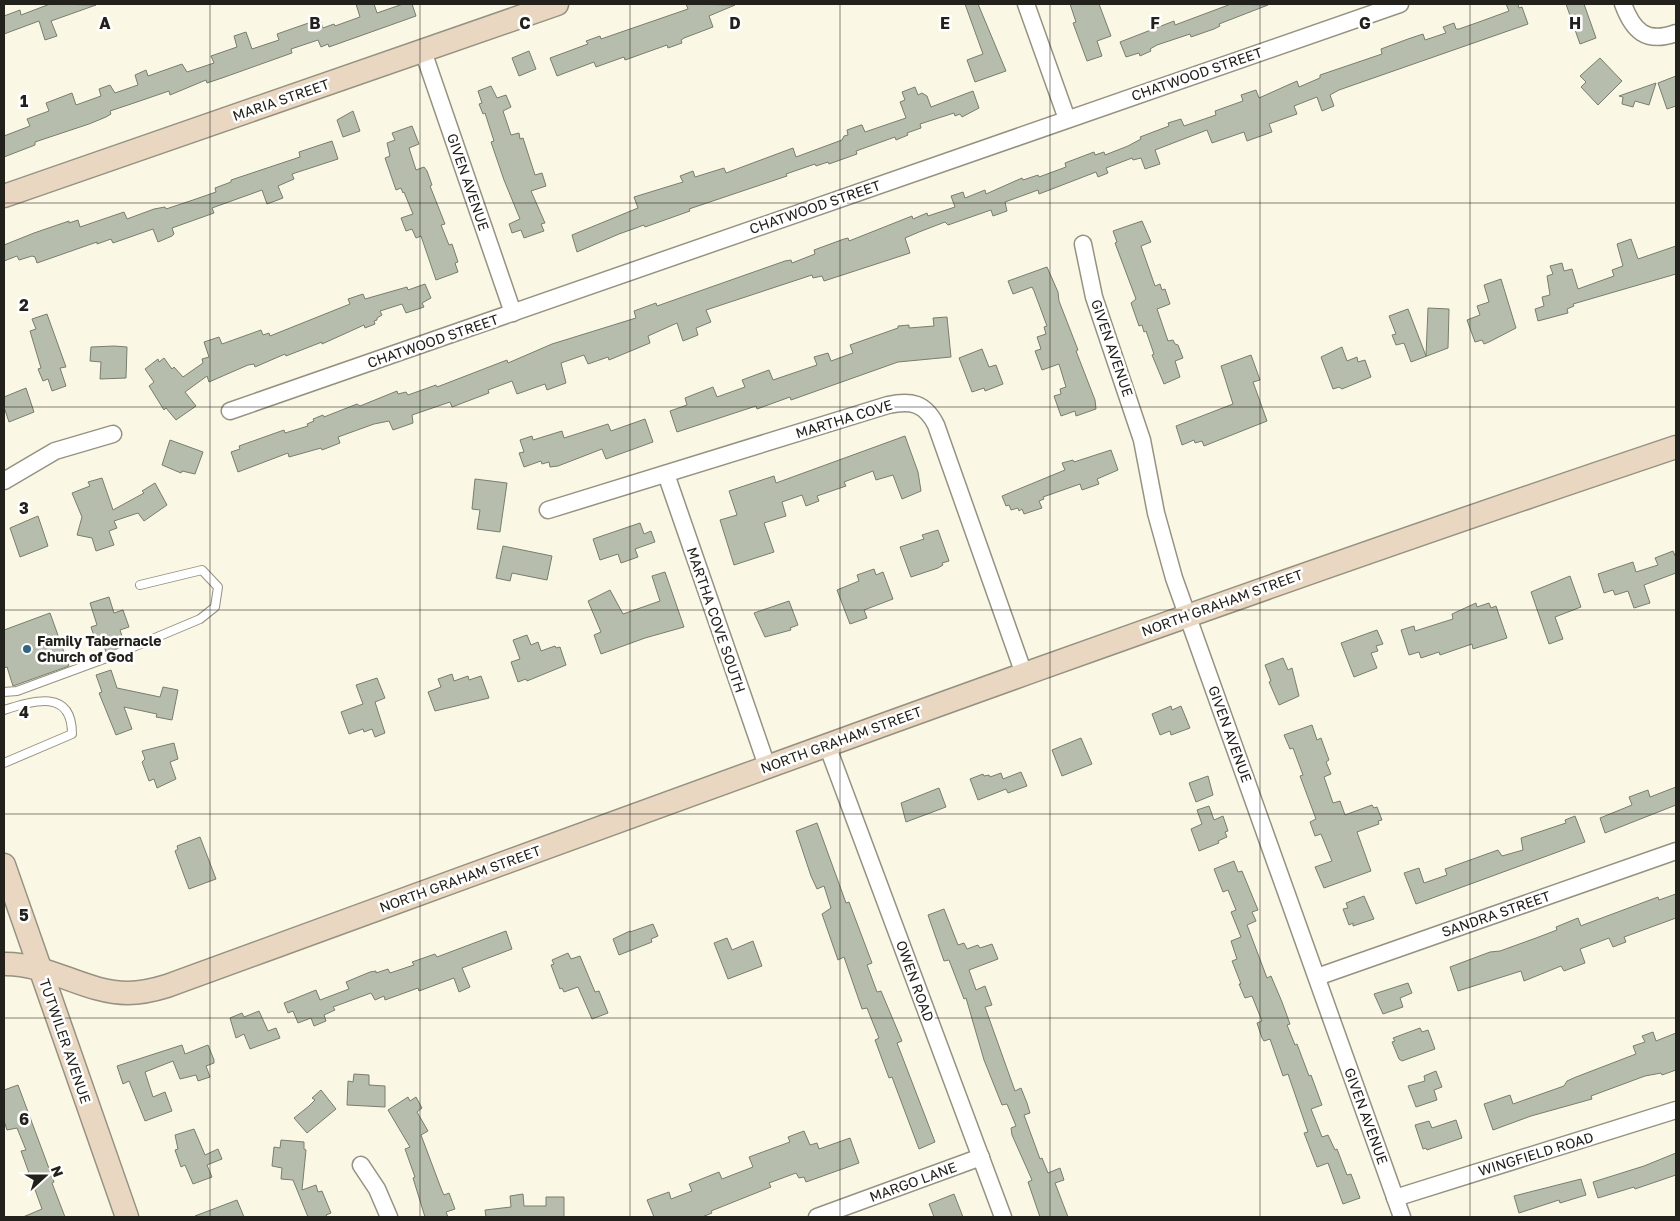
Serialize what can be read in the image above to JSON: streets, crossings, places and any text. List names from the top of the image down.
{
  "streets": {
    "main road": ["MARIA STREET", "NORTH GRAHAM STREET", "TUTWILER AVENUE"],
    "street": [
      "CHATWOOD STREET",
      "GIVEN AVENUE",
      "MARTHA COVE",
      "MARTHA COVE SOUTH",
      "SANDRA STREET",
      "OWEN ROAD",
      "WINGFIELD ROAD",
      "MARGO LANE"
    ]
  },
  "crossings": [
    ["CHATWOOD STREET", "GIVEN AVENUE"],
    ["MARIA STREET", "GIVEN AVENUE"],
    ["GIVEN AVENUE", "NORTH GRAHAM STREET"],
    ["GIVEN AVENUE", "SANDRA STREET"],
    ["GIVEN AVENUE", "WINGFIELD ROAD"],
    ["MARTHA COVE", "NORTH GRAHAM STREET"],
    ["MARTHA COVE", "MARTHA COVE SOUTH"],
    ["NORTH GRAHAM STREET", "MARTHA COVE SOUTH"],
    ["NORTH GRAHAM STREET", "OWEN ROAD"],
    ["NORTH GRAHAM STREET", "TUTWILER AVENUE"],
    ["OWEN ROAD", "MARGO LANE"]
  ],
  "places": ["Family Tabernacle Church of God"],
  "north": "right",
  "grid": {
    "columns": [
      "A",
      "B",
      "C",
      "D",
      "E",
      "F",
      "G",
      "H"
    ],
    "rows": [
      "1",
      "2",
      "3",
      "4",
      "5",
      "6"
    ]
  }
}
